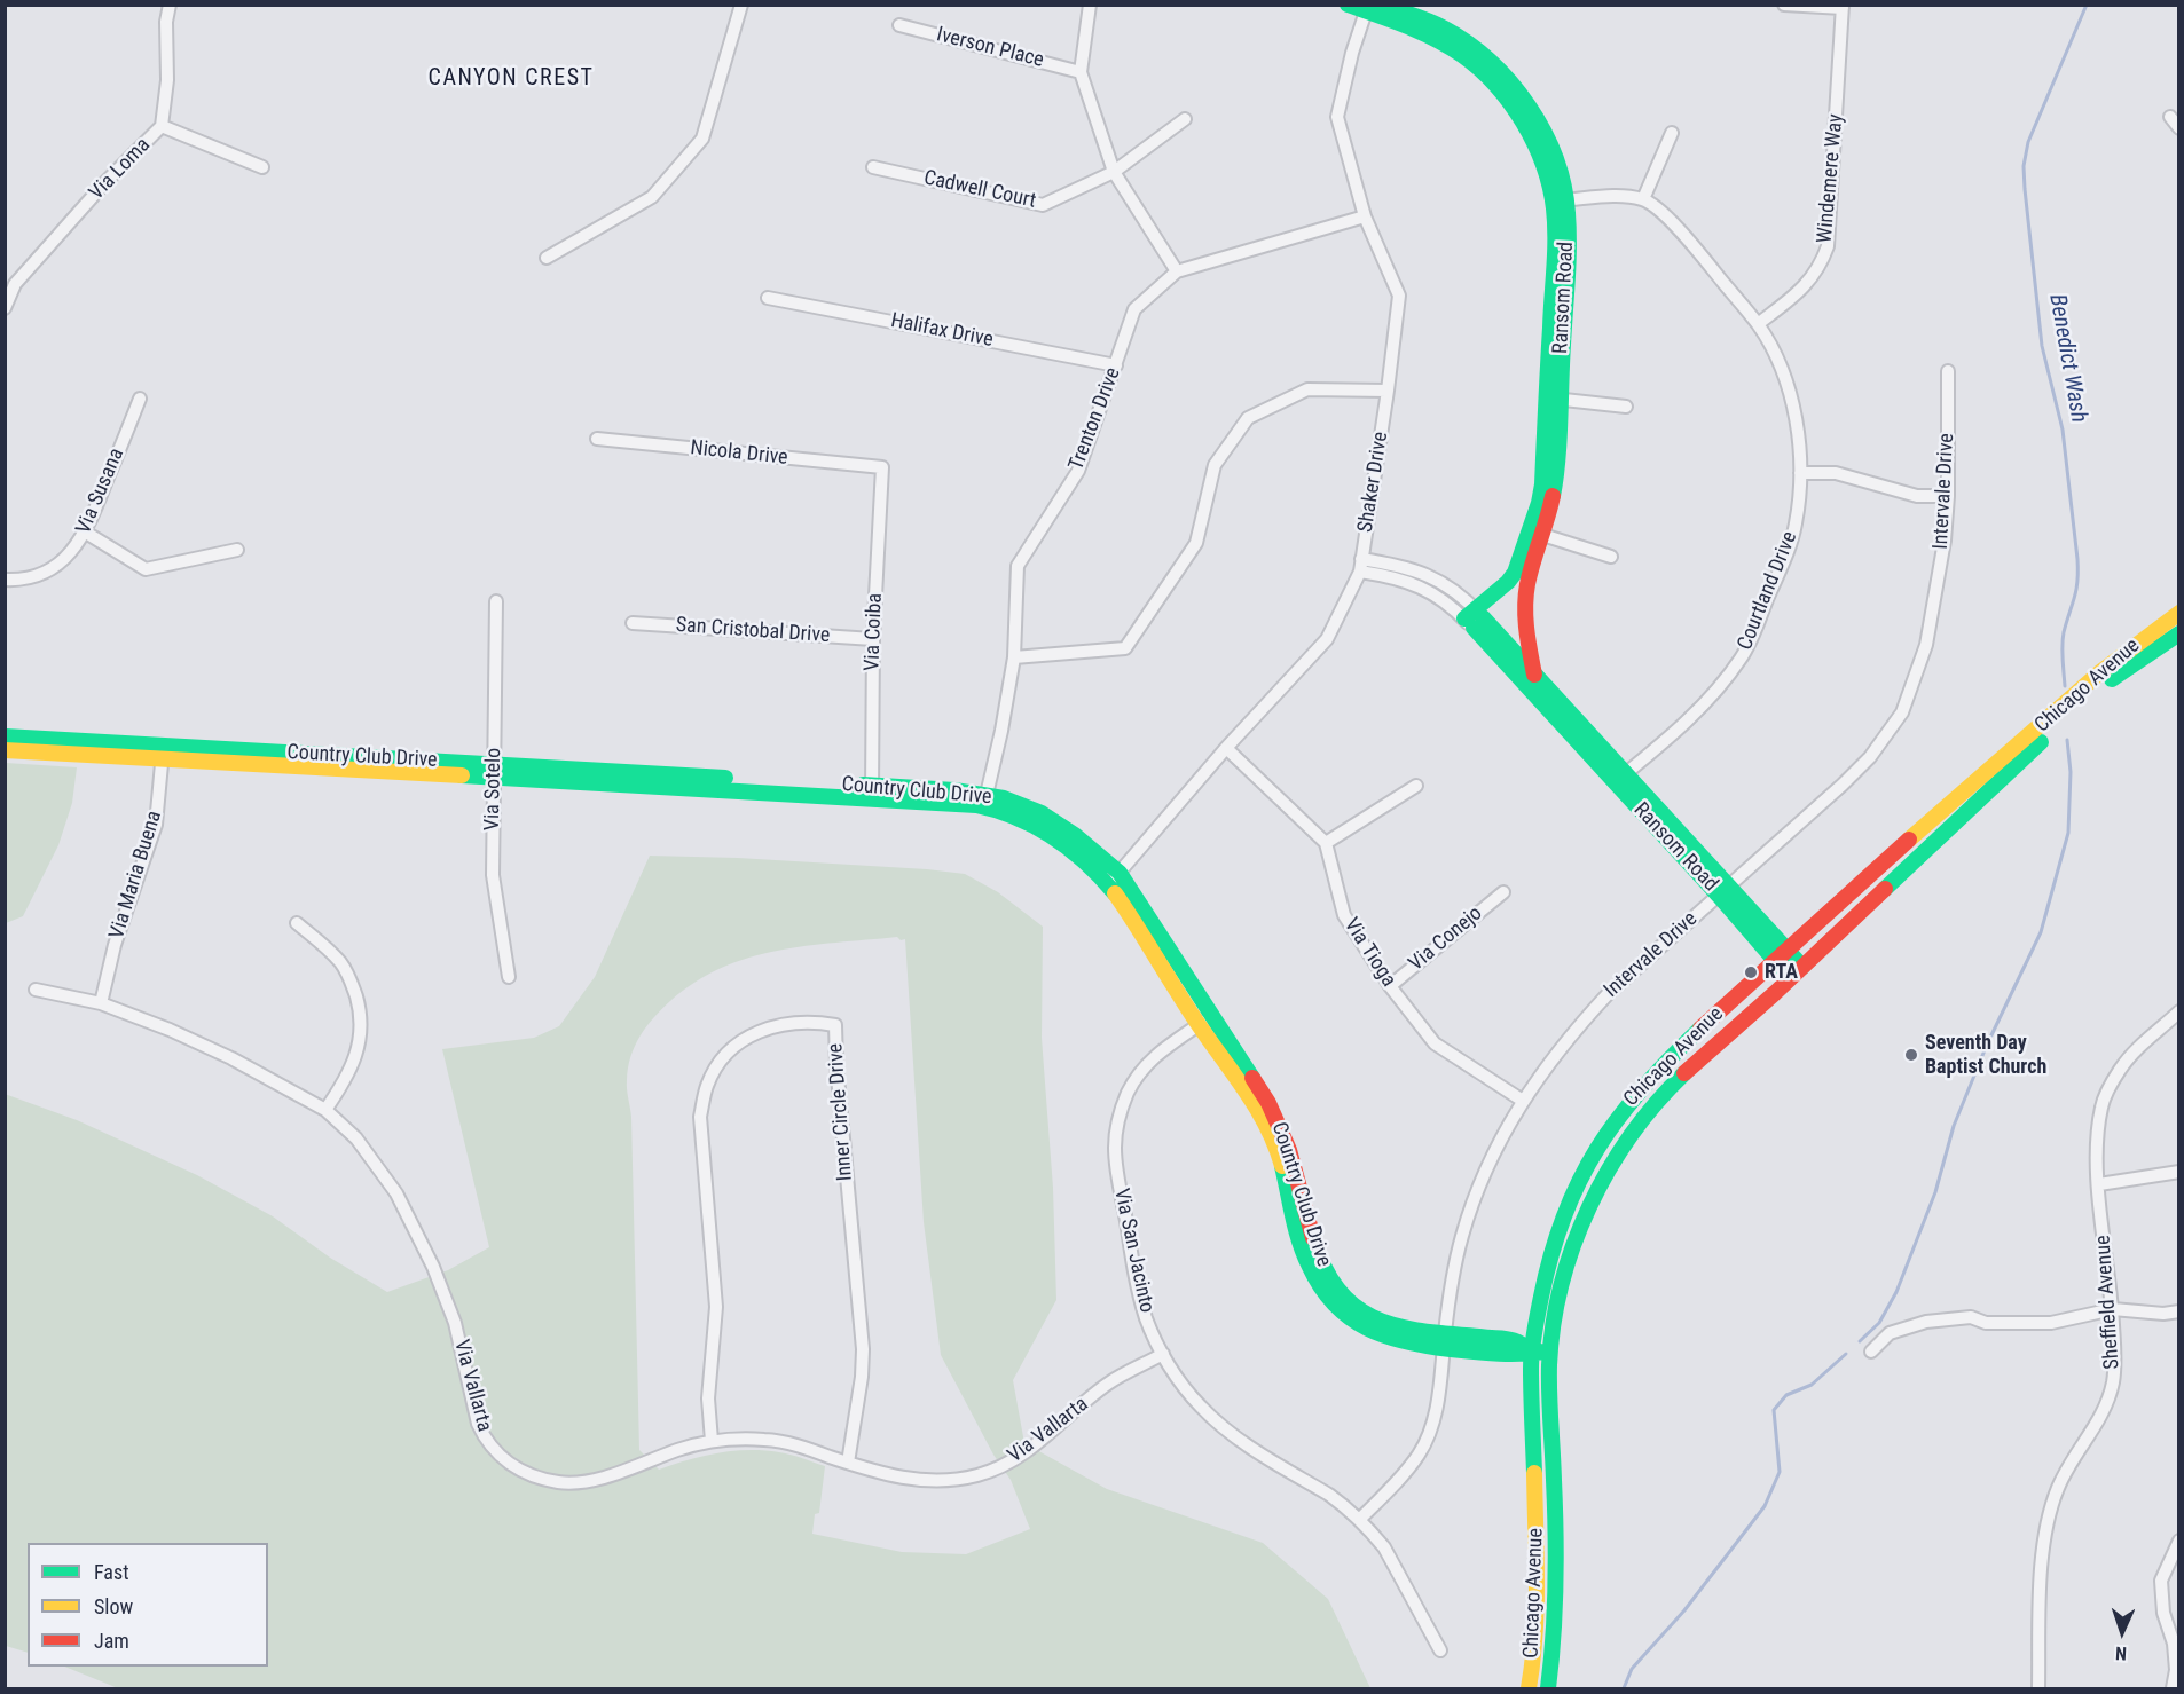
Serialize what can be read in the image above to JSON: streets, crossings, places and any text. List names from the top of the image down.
{
  "streets": {
    "street": [
      "Iverson Place",
      "Via Loma",
      "Windemere Way",
      "Cadwell Court",
      "Ransom Road",
      "Halifax Drive",
      "Trenton Drive",
      "Nicola Drive",
      "Shaker Drive",
      "Via Susana",
      "Intervale Drive",
      "Courtland Drive",
      "San Cristobal Drive",
      "Via Coiba",
      "Chicago Avenue",
      "Country Club Drive",
      "Via Sotelo",
      "Via Maria Buena",
      "Via Conejo",
      "Via Tioga",
      "Inner Circle Drive",
      "Via San Jacinto",
      "Sheffield Avenue",
      "Via Vallarta"
    ]
  },
  "crossings": [
    ["Windemere Way", "Courtland Drive"],
    ["Ransom Road", "Shaker Drive"],
    ["Ransom Road", "Intervale Drive"],
    ["Ransom Road", "Courtland Drive"],
    ["Ransom Road", "Chicago Avenue"],
    ["Halifax Drive", "Trenton Drive"],
    ["Trenton Drive", "Shaker Drive"],
    ["Trenton Drive", "Country Club Drive"],
    ["Nicola Drive", "Via Coiba"],
    ["Shaker Drive", "Country Club Drive"],
    ["Intervale Drive", "Country Club Drive"],
    ["Intervale Drive", "Via Tioga"],
    ["Intervale Drive", "Via San Jacinto"],
    ["San Cristobal Drive", "Via Coiba"],
    ["Via Coiba", "Country Club Drive"],
    ["Chicago Avenue", "Country Club Drive"],
    ["Country Club Drive", "Via Sotelo"],
    ["Country Club Drive", "Via Maria Buena"],
    ["Country Club Drive", "Via San Jacinto"],
    ["Via Maria Buena", "Via Vallarta"],
    ["Via Conejo", "Via Tioga"],
    ["Inner Circle Drive", "Via Vallarta"],
    ["Via San Jacinto", "Via Vallarta"]
  ],
  "districts": ["CANYON CREST"],
  "water": ["Benedict Wash"],
  "places": ["RTA", "Seventh Day Baptist Church"],
  "legend": ["Fast", "Slow", "Jam"],
  "north": "bottom"
}
